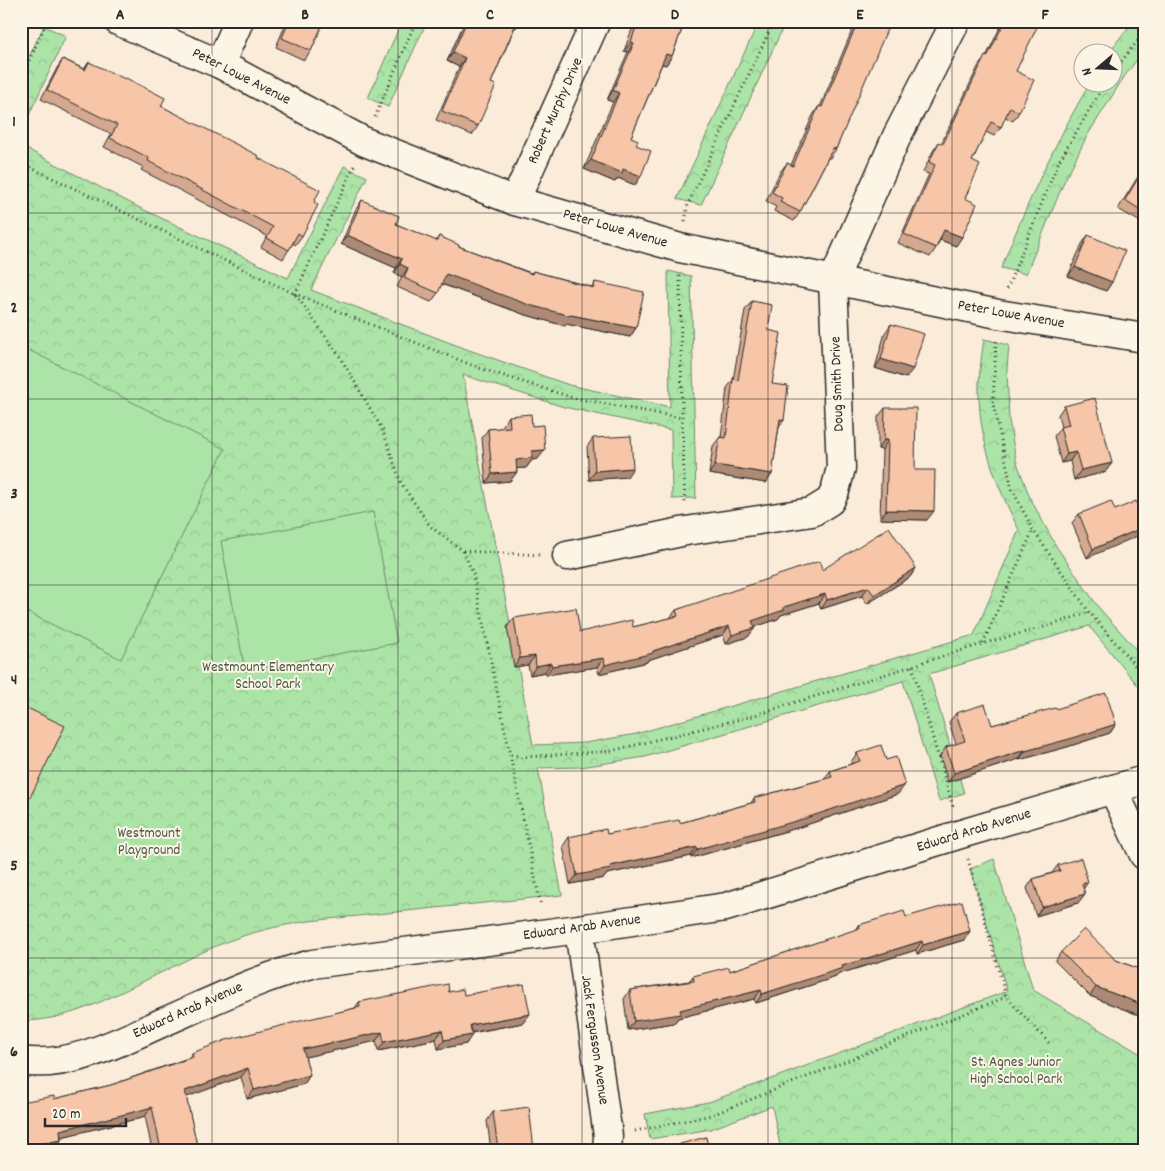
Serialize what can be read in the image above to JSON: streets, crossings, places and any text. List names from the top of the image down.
{
  "streets": {
    "street": [
      "Peter Lowe Avenue",
      "Robert Murphy Drive",
      "Doug Smith Drive",
      "Edward Arab Avenue",
      "Jack Fergusson Avenue"
    ]
  },
  "crossings": [
    ["Peter Lowe Avenue", "Robert Murphy Drive"],
    ["Peter Lowe Avenue", "Doug Smith Drive"],
    ["Edward Arab Avenue", "Jack Fergusson Avenue"]
  ],
  "parks": ["Westmount Elementary School Park", "Westmount Playground", "St. Agnes Junior High School Park"],
  "scale_bar": "20 m",
  "north": "left",
  "grid": {
    "columns": [
      "A",
      "B",
      "C",
      "D",
      "E",
      "F"
    ],
    "rows": [
      "1",
      "2",
      "3",
      "4",
      "5",
      "6"
    ]
  }
}
